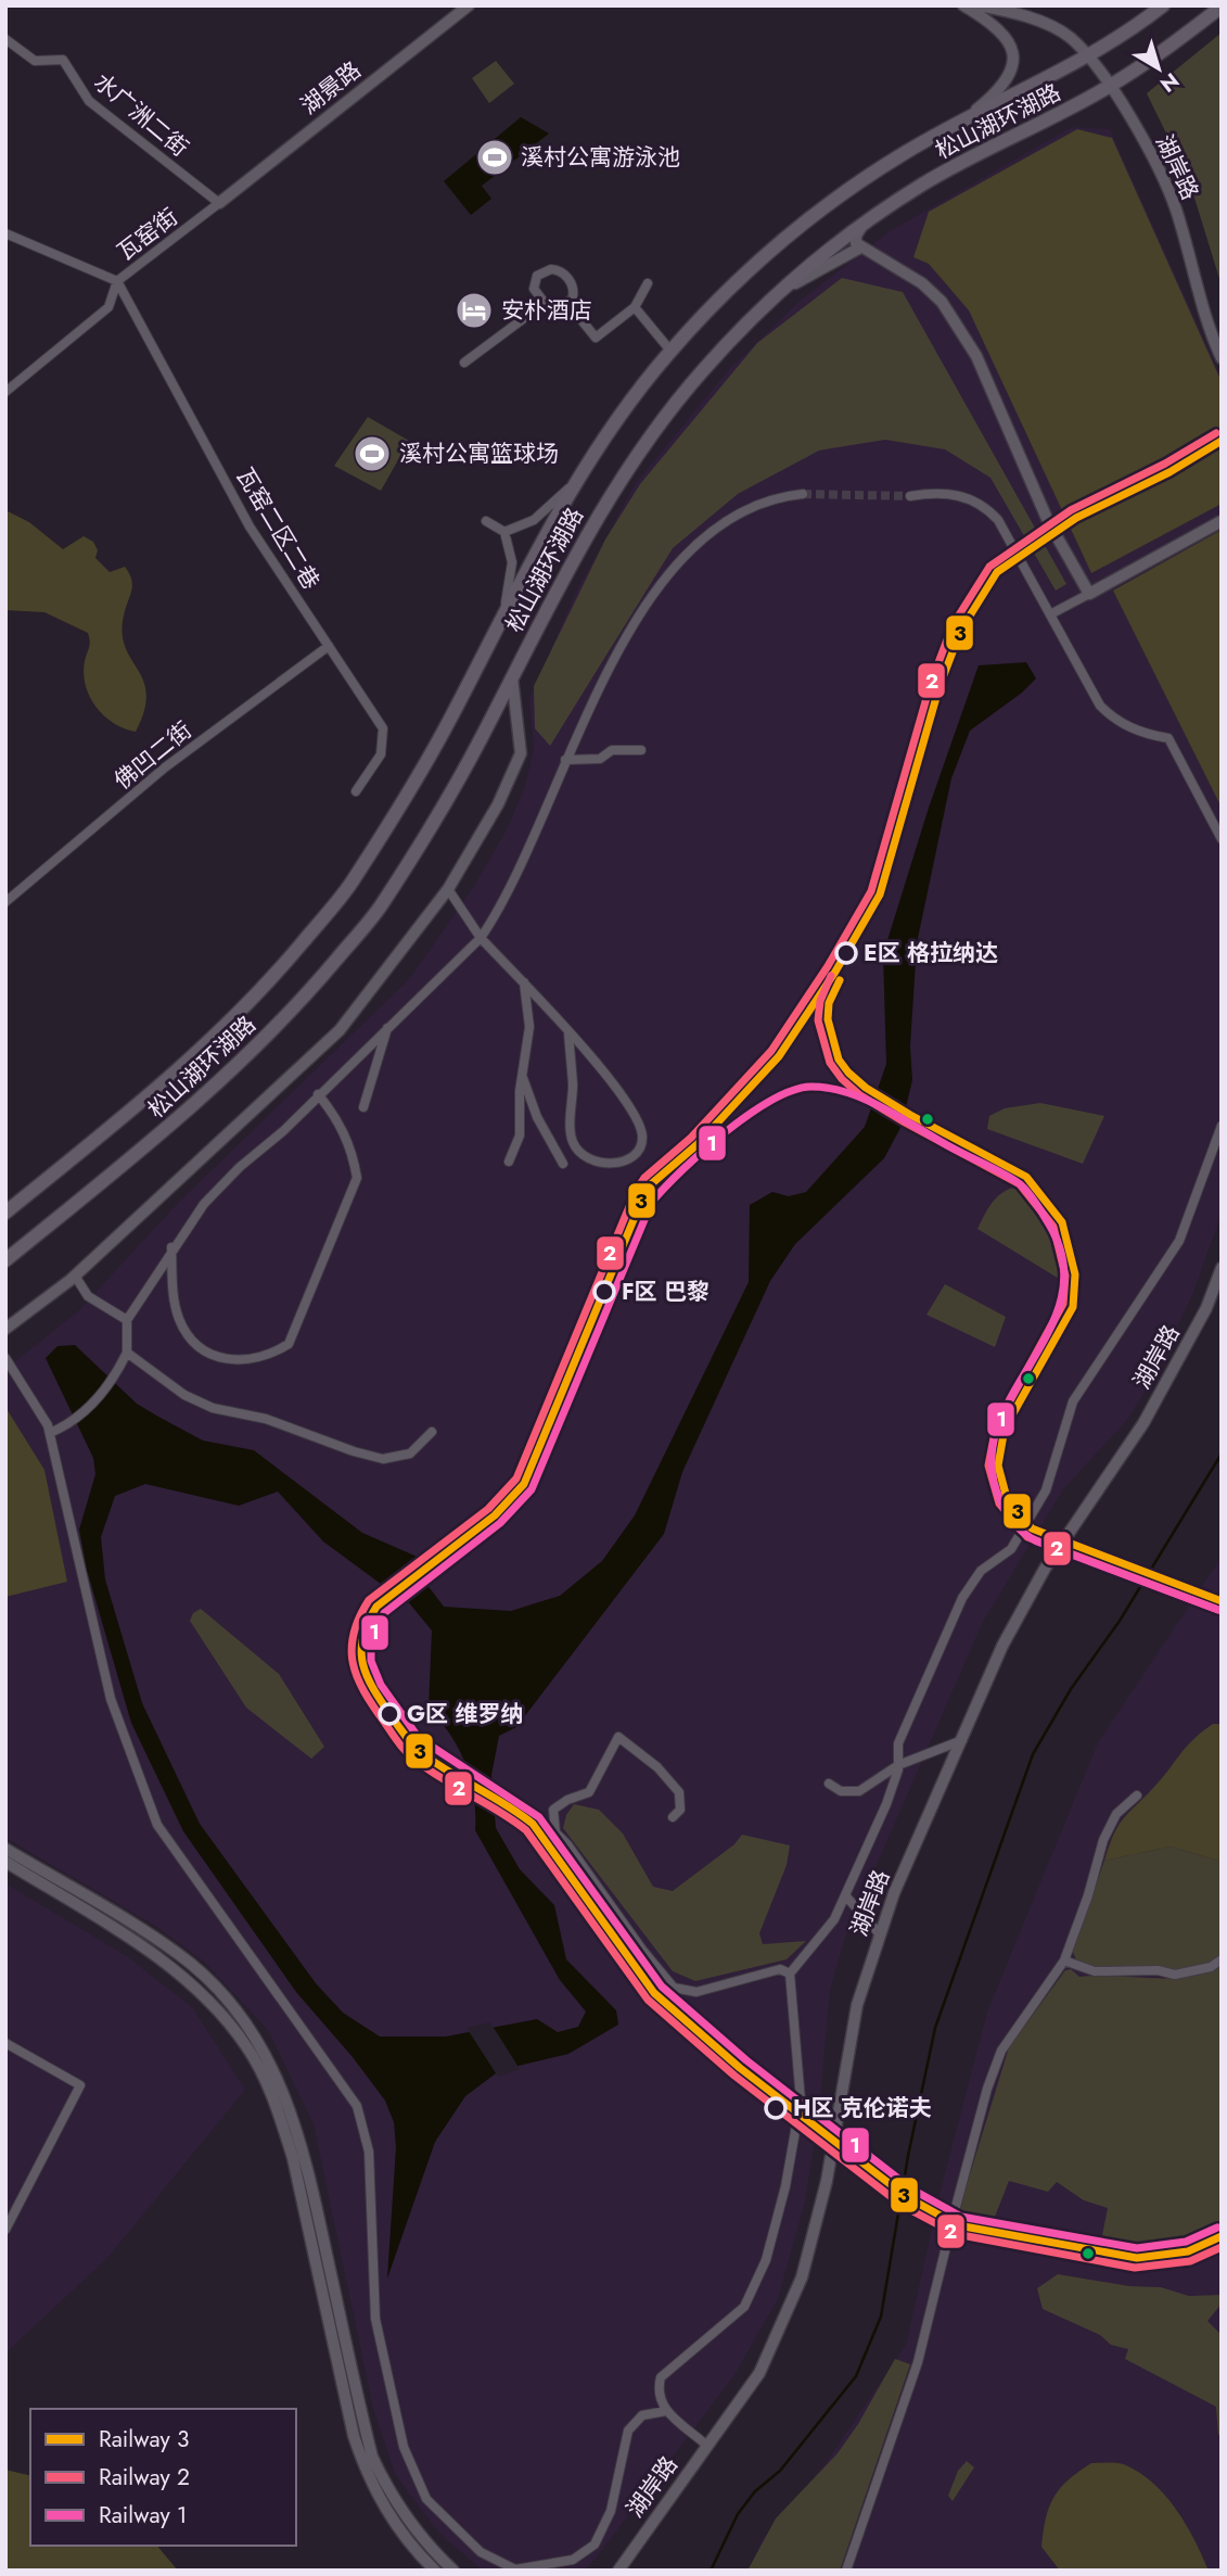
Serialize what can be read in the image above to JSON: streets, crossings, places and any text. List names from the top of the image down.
{
  "streets": {
    "main road": ["松山湖环湖路"],
    "street": [
      "湖景路",
      "水广洲二街",
      "湖岸路",
      "瓦窑街",
      "瓦窑二区二巷",
      "佛凹二街"
    ]
  },
  "crossings": [
    ["湖景路", "水广洲二街"],
    ["湖景路", "瓦窑街"],
    ["水广洲二街", "瓦窑街"],
    ["松山湖环湖路", "湖岸路"],
    ["瓦窑街", "瓦窑二区二巷"],
    ["瓦窑二区二巷", "佛凹二街"]
  ],
  "places": {
    "sports": ["溪村公寓游泳池", "溪村公寓篮球场"],
    "hotel": ["安朴酒店"],
    "other": [
      "E区 格拉纳达",
      "F区 巴黎",
      "G区 维罗纳",
      "H区 克伦诺夫"
    ]
  },
  "lines": ["rail line 2", "rail line 3", "rail line 1"],
  "legend": ["Railway 3", "Railway 2", "Railway 1"],
  "north": "bottom right"
}
